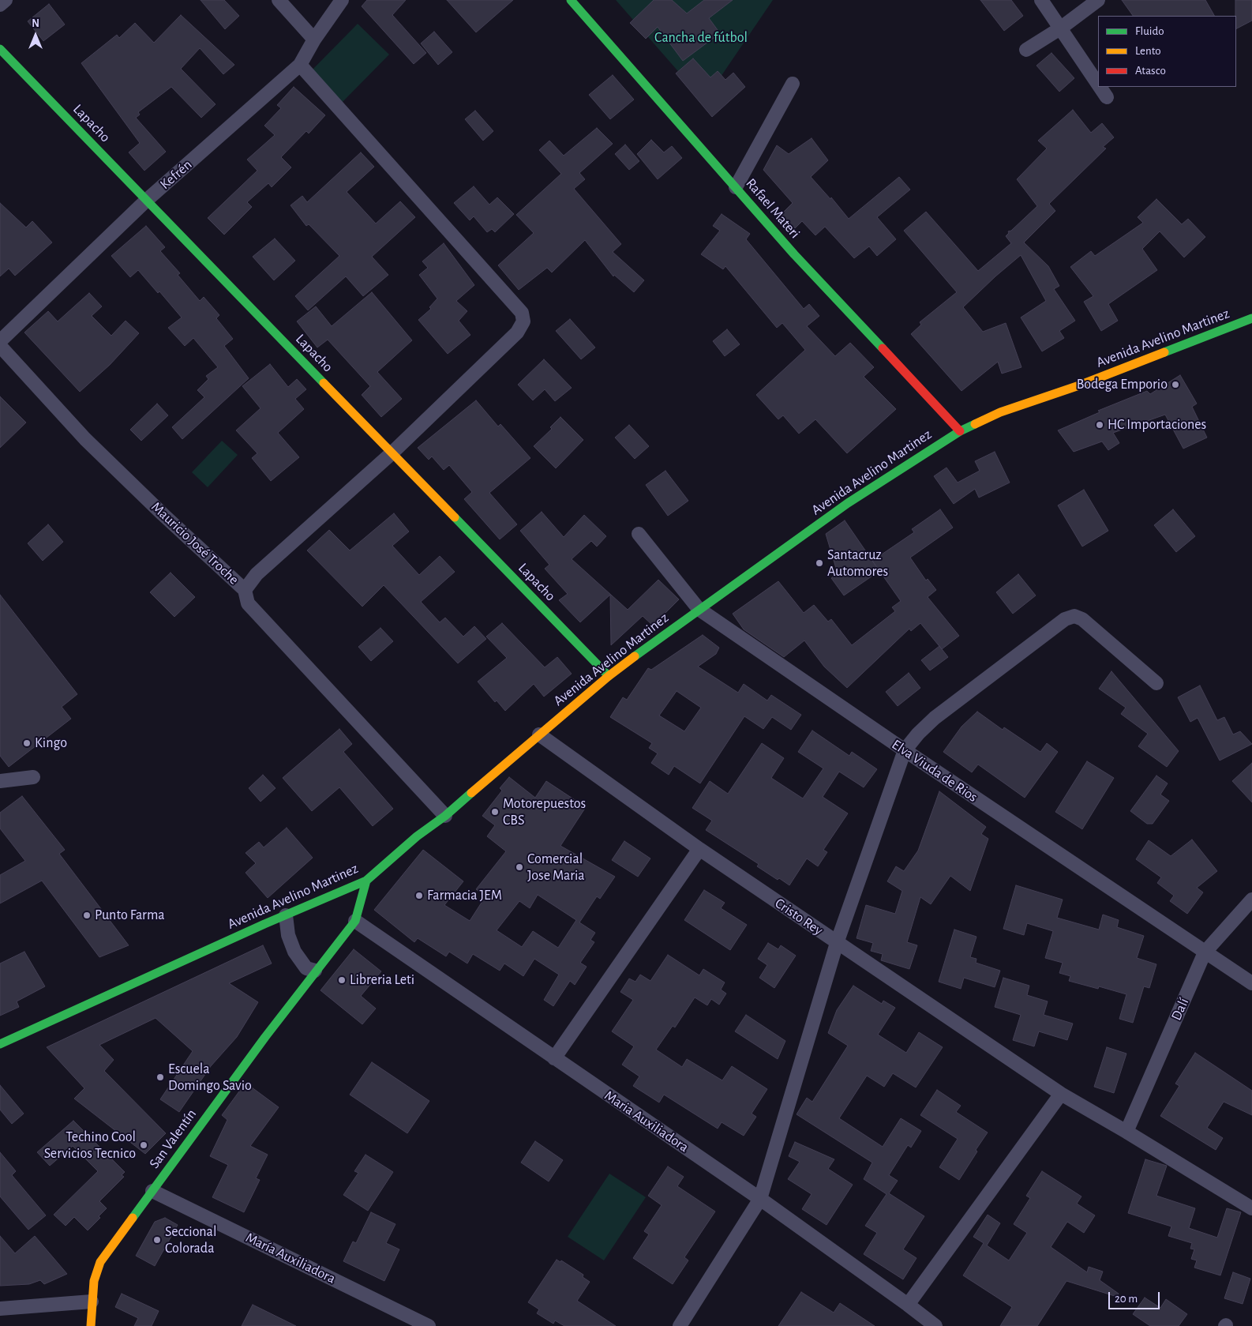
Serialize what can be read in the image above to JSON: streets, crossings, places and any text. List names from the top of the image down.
{
  "streets": {
    "main road": [
      "Lapacho",
      "Rafael Materi",
      "Avenida Avelino Martinez",
      "San Valentín"
    ],
    "street": [
      "Kefrén",
      "Mauricio José Troche",
      "Elva Viuda de Rios",
      "Cristo Rey",
      "Dalí",
      "Maria Auxiliadora",
      "María Auxiliadora"
    ]
  },
  "crossings": [
    ["Lapacho", "Kefrén"],
    ["Lapacho", "Avenida Avelino Martinez"],
    ["Rafael Materi", "Avenida Avelino Martinez"],
    ["Avenida Avelino Martinez", "Mauricio José Troche"],
    ["Avenida Avelino Martinez", "Elva Viuda de Rios"],
    ["Avenida Avelino Martinez", "Cristo Rey"],
    ["Avenida Avelino Martinez", "San Valentín"],
    ["Elva Viuda de Rios", "Dalí"],
    ["Cristo Rey", "Dalí"],
    ["Maria Auxiliadora", "San Valentín"],
    ["San Valentín", "María Auxiliadora"]
  ],
  "parks": ["Cancha de fútbol"],
  "places": [
    "Bodega Emporio",
    "HC Importaciones",
    "Santacruz Automores",
    "Kingo",
    "Motorepuestos CBS",
    "Comercial Jose Maria",
    "Farmacia JEM",
    "Punto Farma",
    "Libreria Leti",
    "Escuela Domingo Savio",
    "Techino Cool Servicios Tecnico",
    "Seccional Colorada"
  ],
  "legend": ["Fluido", "Lento", "Atasco"],
  "scale_bar": "20 m",
  "north": "top"
}
